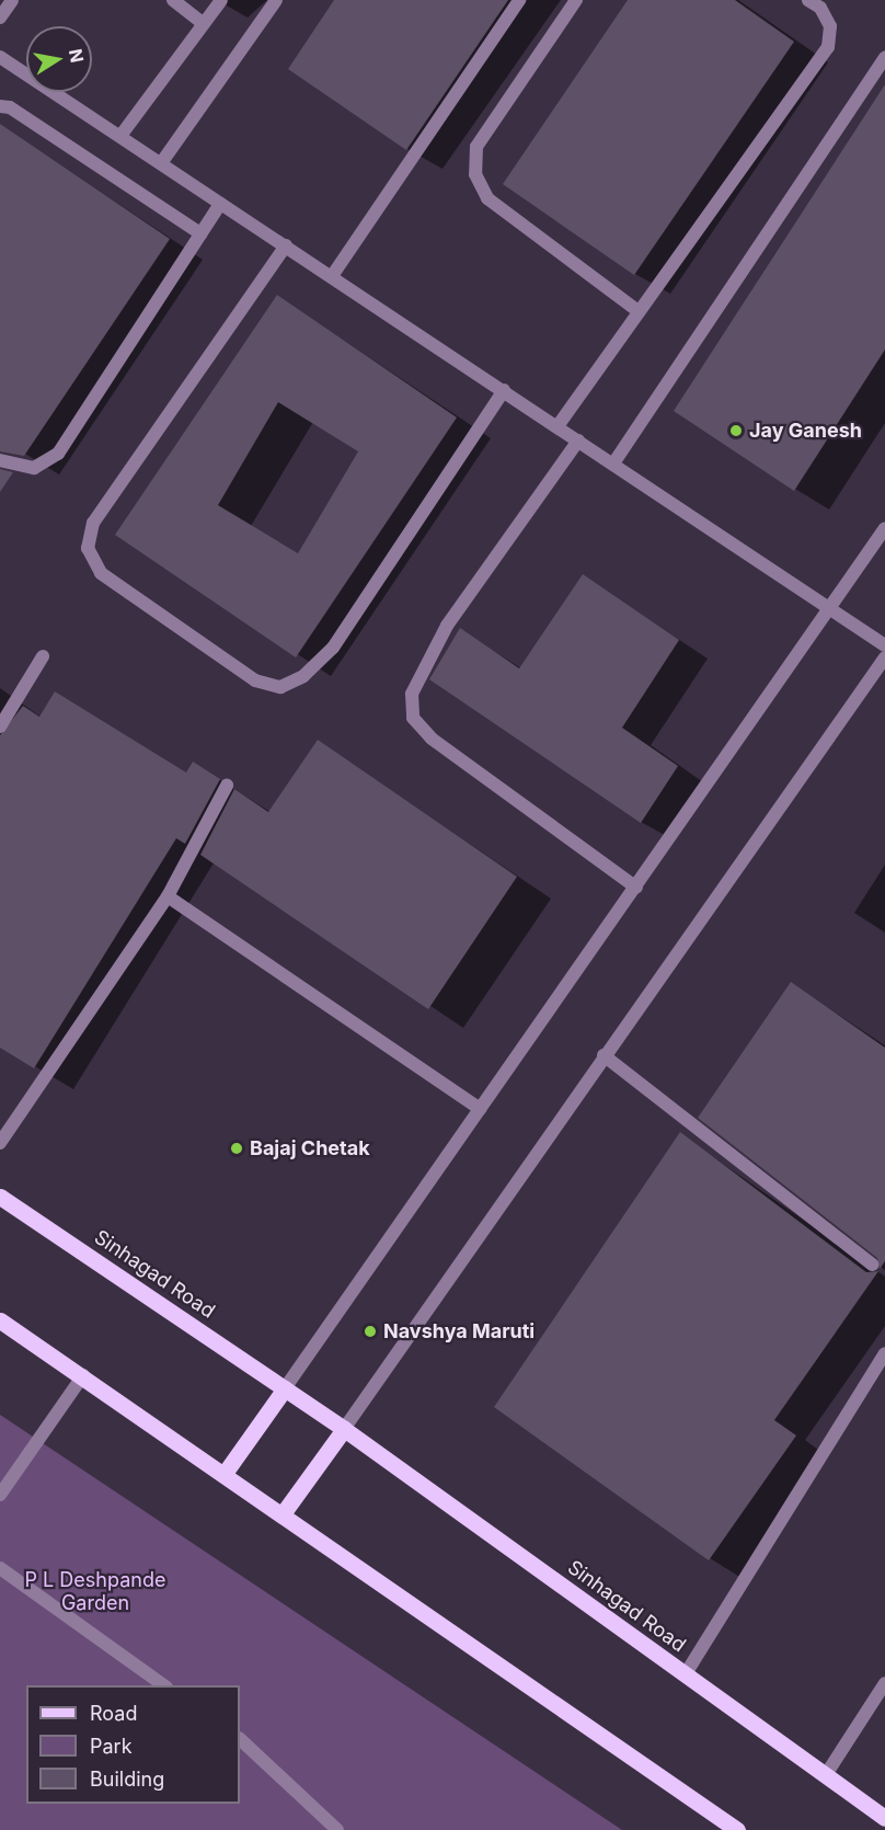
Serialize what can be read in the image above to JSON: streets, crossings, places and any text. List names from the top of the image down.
{
  "streets": {
    "main road": ["Sinhagad Road"]
  },
  "parks": ["P L Deshpande Garden"],
  "places": ["Jay Ganesh", "Bajaj Chetak", "Navshya Maruti"],
  "legend": ["Road", "Park", "Building"],
  "north": "right"
}
